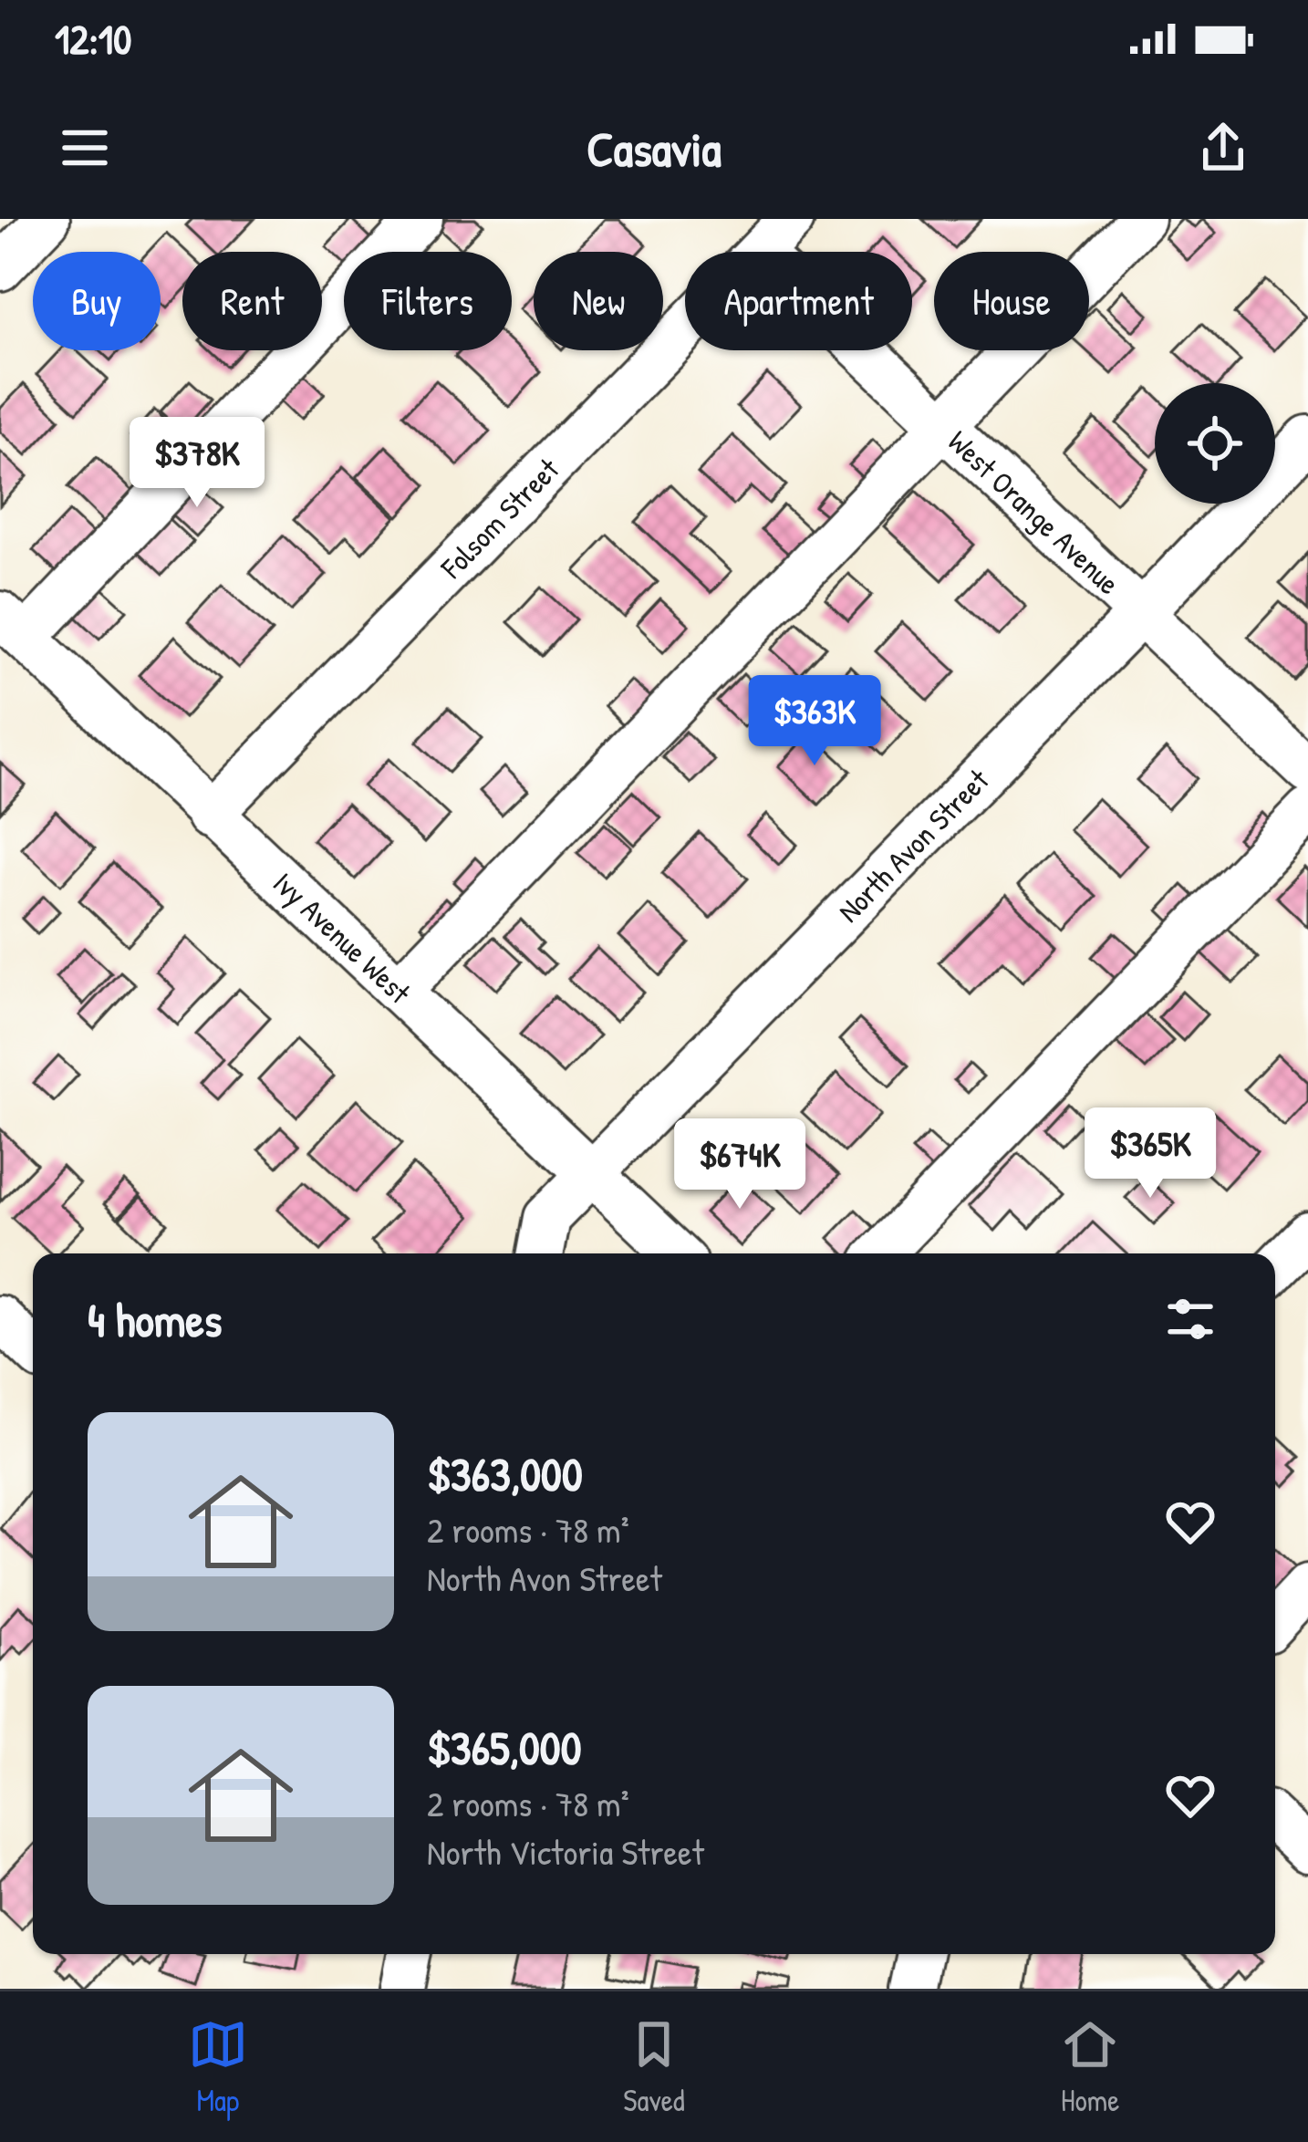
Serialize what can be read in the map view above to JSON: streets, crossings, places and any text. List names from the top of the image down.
{
  "streets": {
    "street": [
      "West Orange Avenue",
      "Folsom Street",
      "North Avon Street",
      "Ivy Avenue West"
    ]
  },
  "crossings": [
    ["West Orange Avenue", "North Avon Street"],
    ["Folsom Street", "Ivy Avenue West"],
    ["North Avon Street", "Ivy Avenue West"]
  ],
  "page": {
    "status": "12:10",
    "header": "Casavia",
    "chip": [
      "Buy",
      "Rent",
      "Filters",
      "New",
      "Apartment",
      "House"
    ],
    "price": [
      "$378K",
      "$363K",
      "$365K",
      "$674K"
    ],
    "heading": "4 homes",
    "list": [
      {
        "name": "$363,000",
        "note": "2 rooms · 78 m² · North Avon Street"
      },
      {
        "name": "$365,000",
        "note": "2 rooms · 78 m² · North Victoria Street"
      }
    ],
    "tabs": ["Map", "Saved", "Home"]
  }
}
